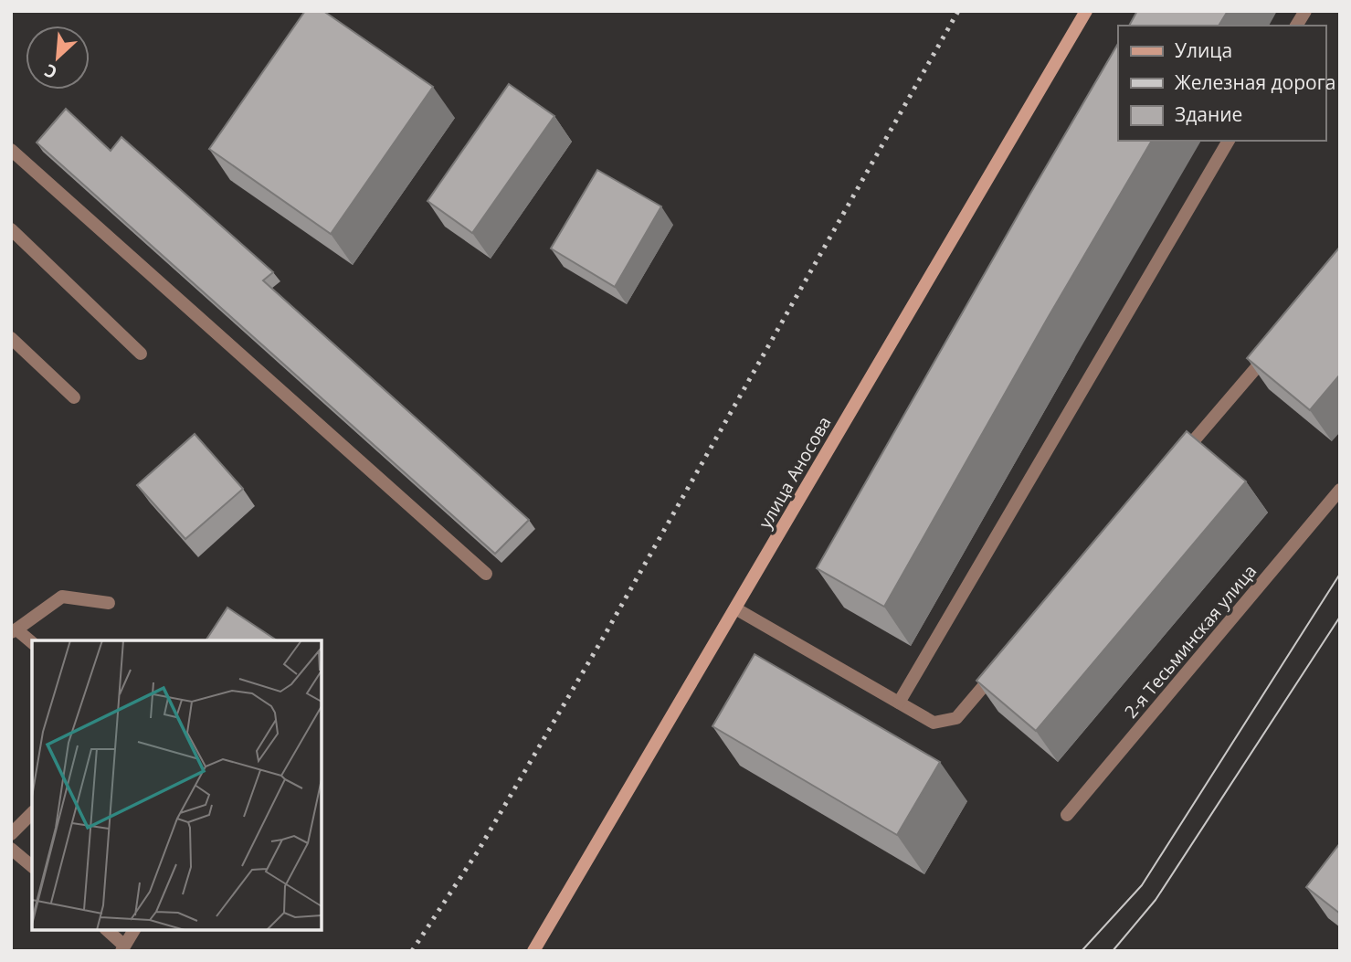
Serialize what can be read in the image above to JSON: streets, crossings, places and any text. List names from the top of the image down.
{
  "streets": {
    "main road": ["улица Аносова"],
    "street": ["2-я Тесьминская улица"]
  },
  "legend": ["Улица", "Железная дорога", "Здание"],
  "north": "bottom left"
}
